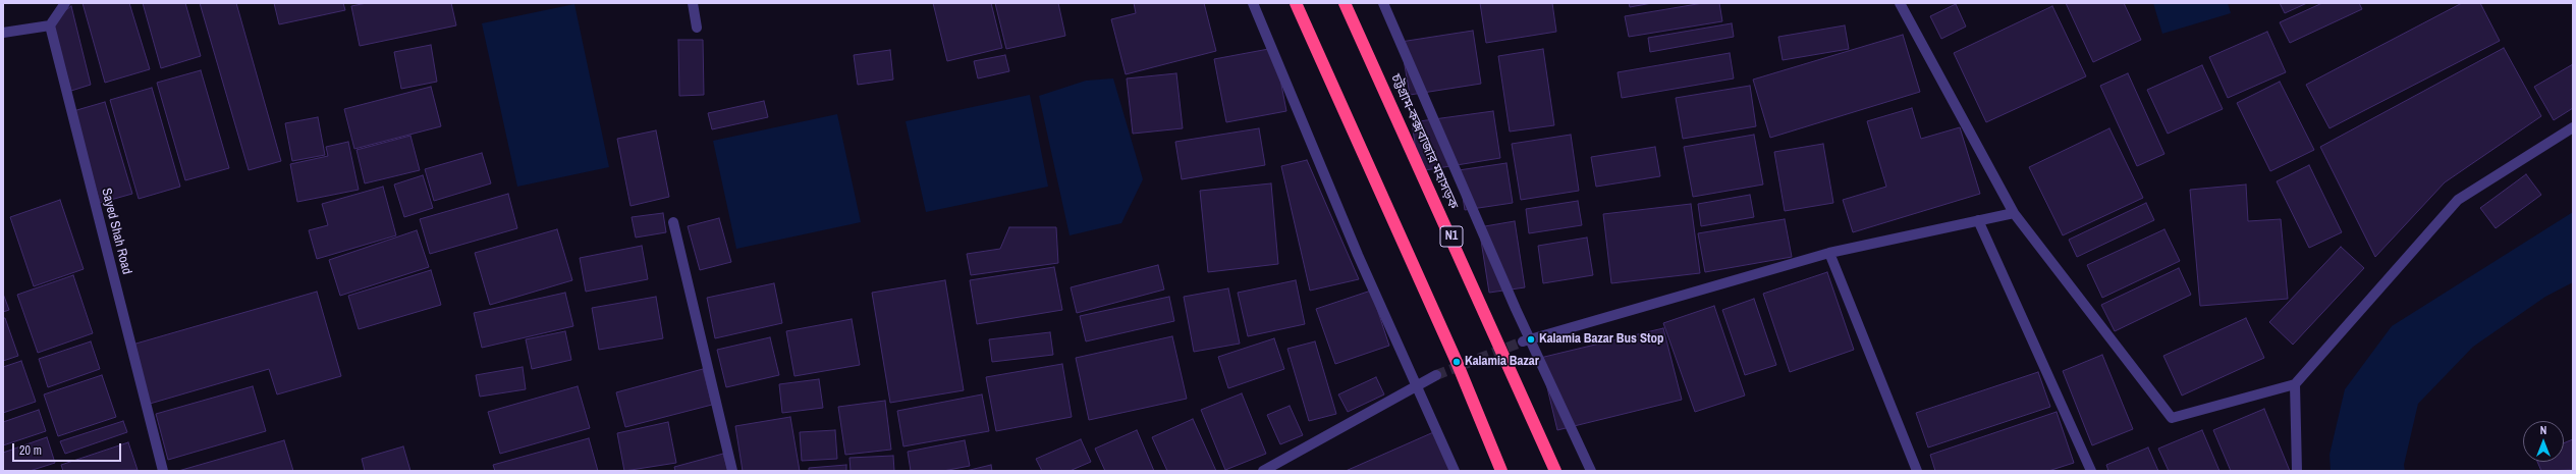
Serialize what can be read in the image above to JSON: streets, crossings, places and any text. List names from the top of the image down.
{
  "streets": {
    "highway": ["চট্টগ্রাম-কক্সবাজার মহাসড়ক", "N1"],
    "street": ["Sayed Shah Road"]
  },
  "places": ["Kalamia Bazar Bus Stop", "Kalamia Bazar"],
  "scale_bar": "20 m",
  "north": "top"
}
